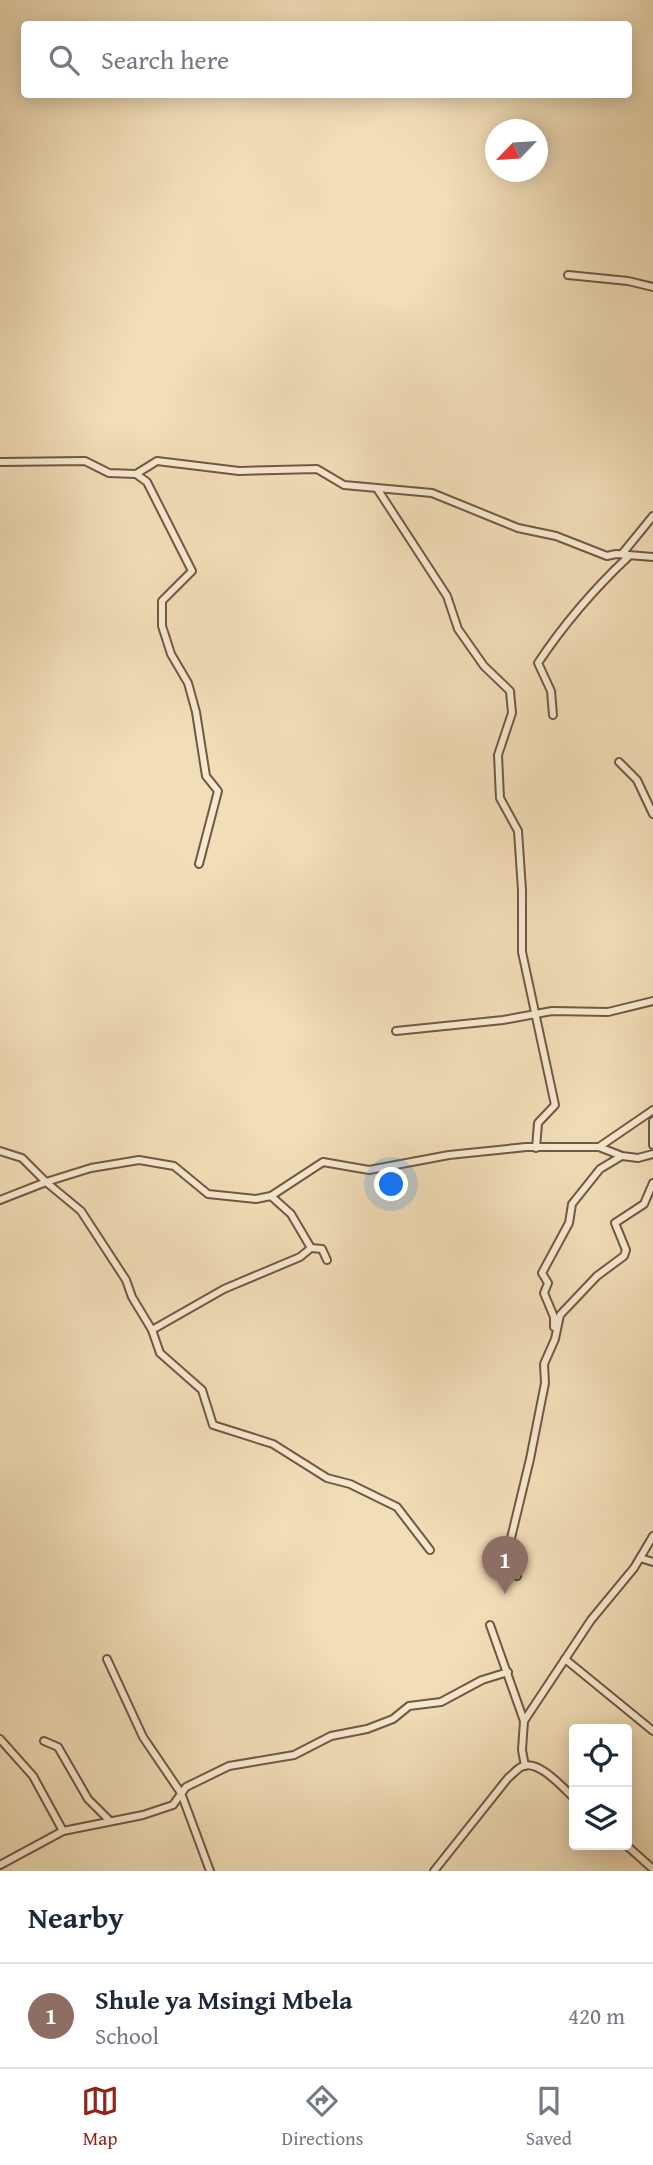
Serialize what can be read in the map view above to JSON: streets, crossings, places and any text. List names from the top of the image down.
{
  "north": "bottom left",
  "page": {
    "search": "Search here",
    "pins": "1",
    "heading": "Nearby",
    "list": [
      {
        "mark": "1",
        "name": "Shule ya Msingi Mbela",
        "note": "School",
        "value": "420 m"
      }
    ],
    "nav": ["Map", "Directions", "Saved"]
  }
}
